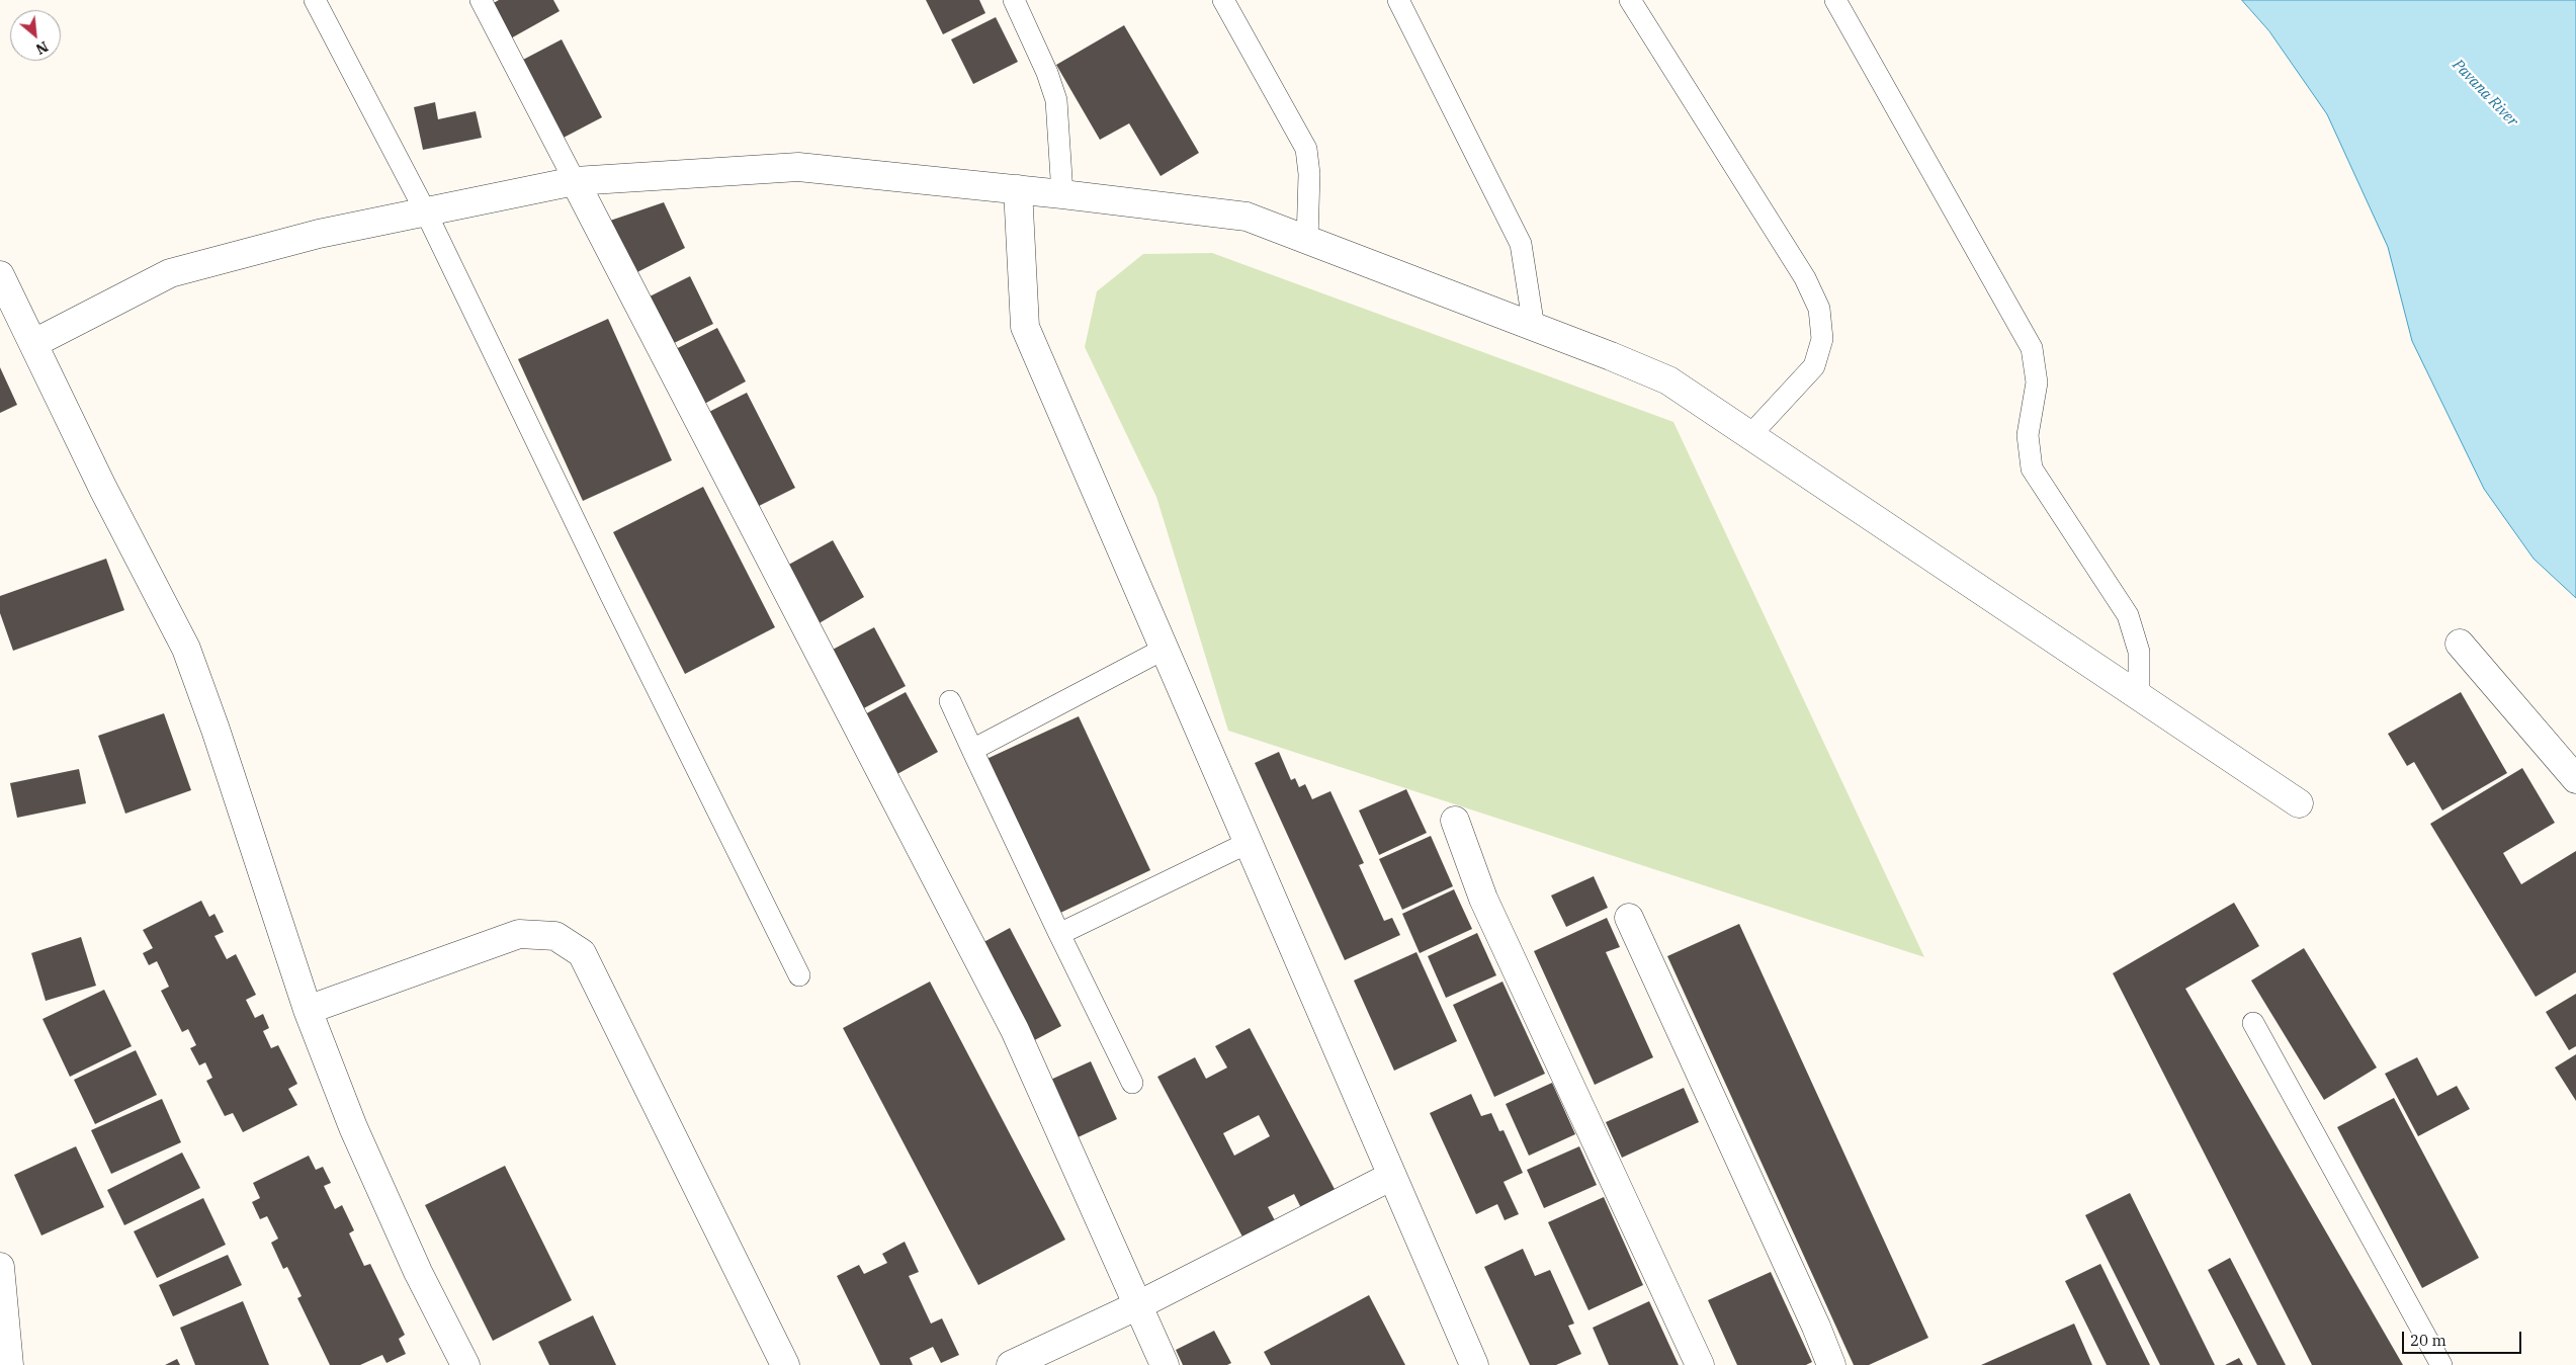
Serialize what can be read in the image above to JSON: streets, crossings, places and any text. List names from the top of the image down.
{
  "water": ["Pavana River"],
  "scale_bar": "20 m",
  "north": "bottom right"
}
